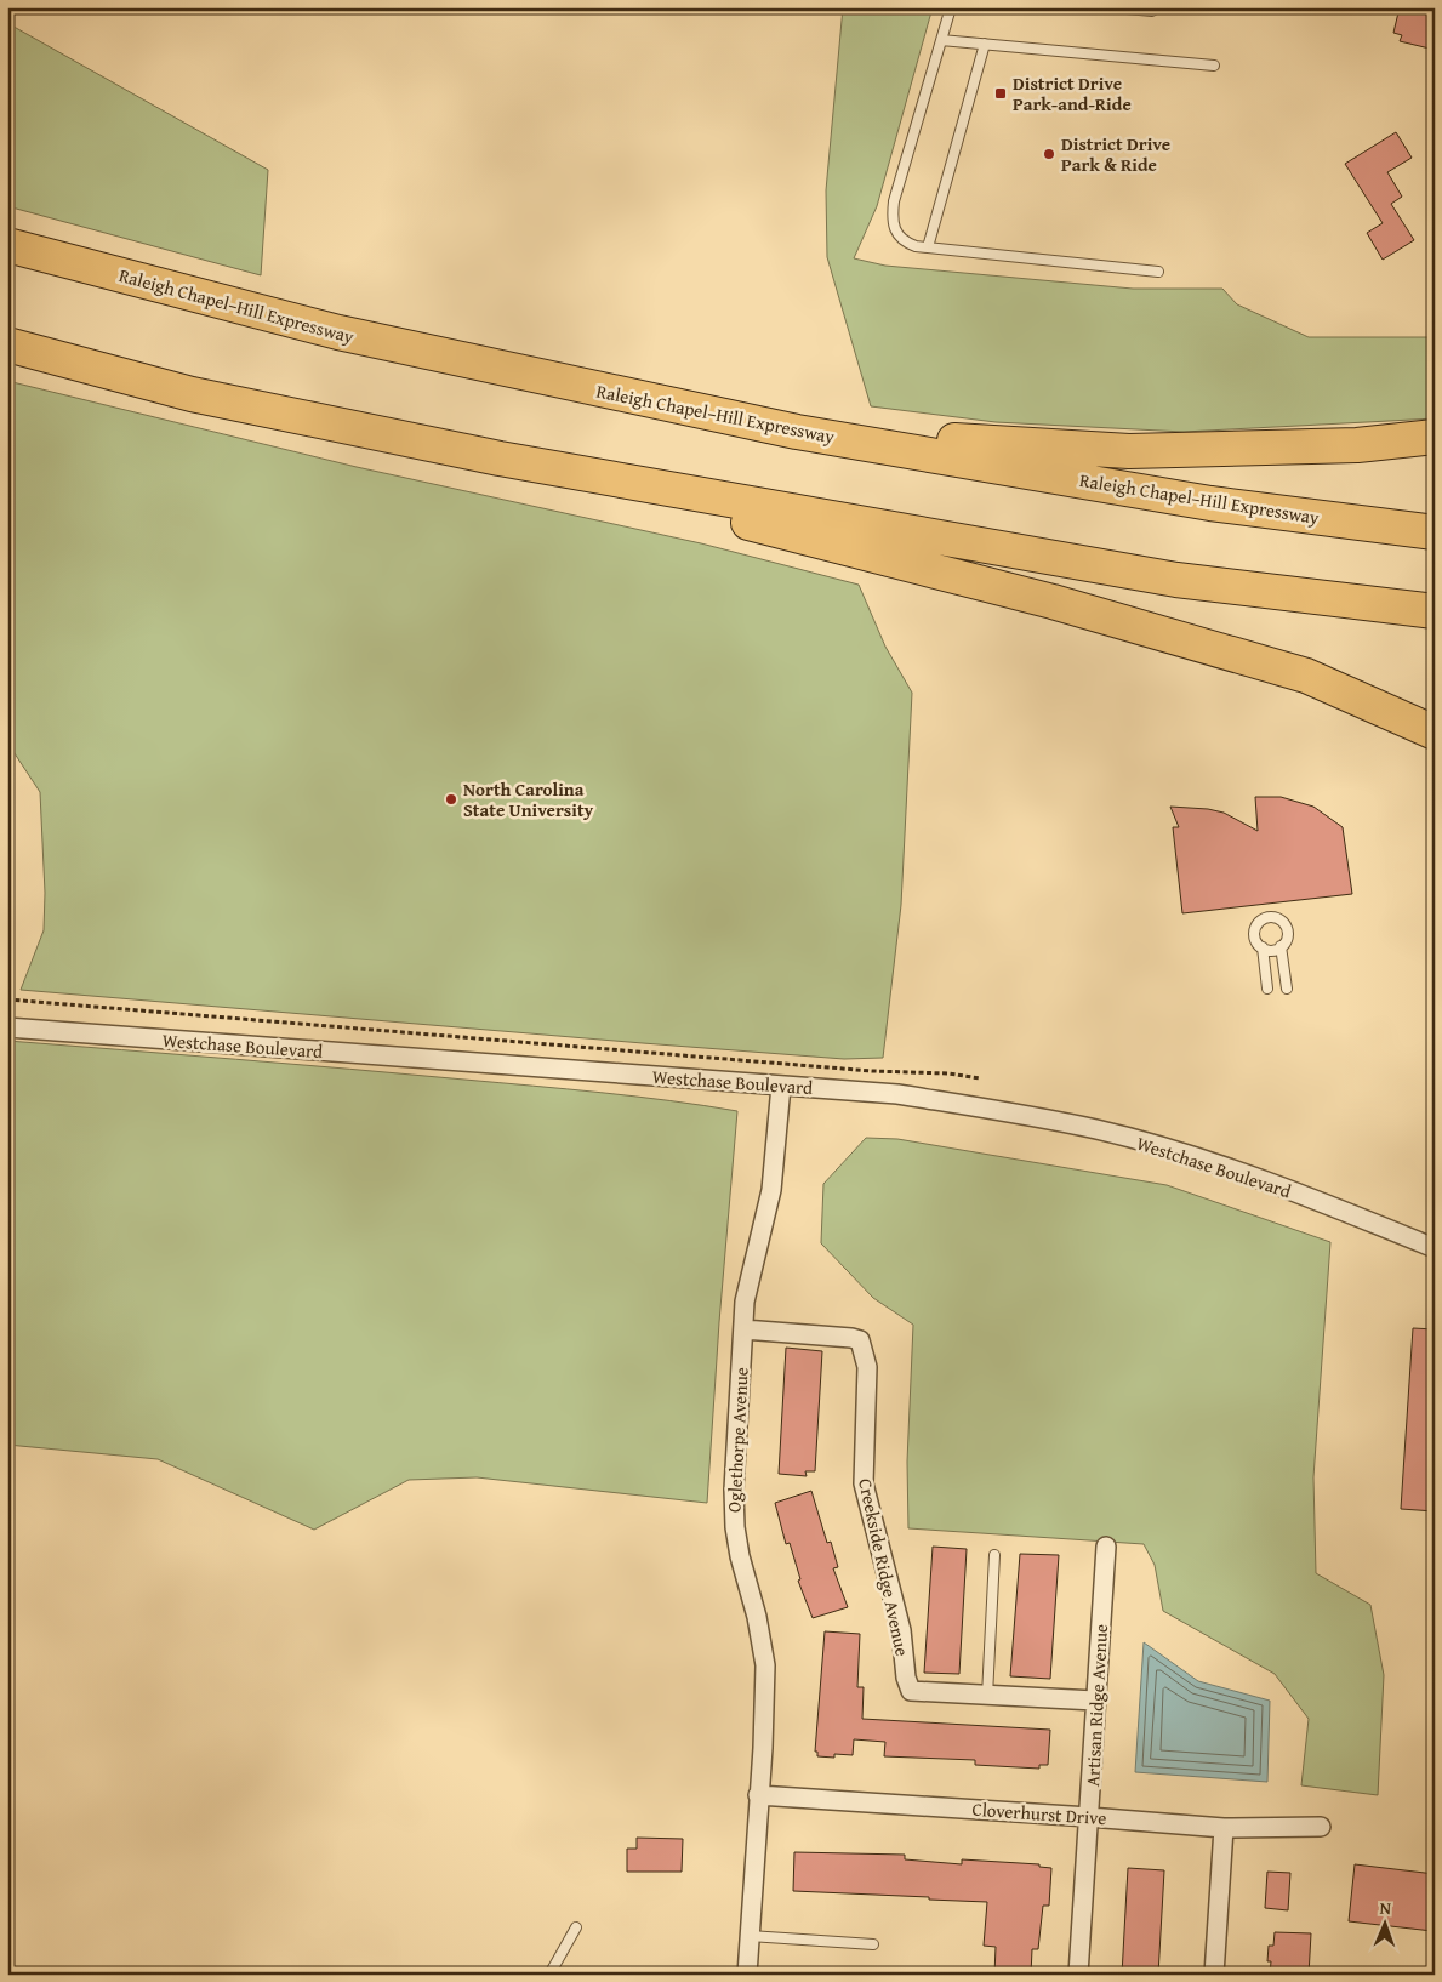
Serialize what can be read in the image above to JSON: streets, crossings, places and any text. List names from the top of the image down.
{
  "streets": {
    "highway": ["Raleigh Chapel–Hill Expressway"],
    "street": [
      "Westchase Boulevard",
      "Oglethorpe Avenue",
      "Creekside Ridge Avenue",
      "Artisan Ridge Avenue",
      "Cloverhurst Drive"
    ]
  },
  "crossings": [
    ["Westchase Boulevard", "Oglethorpe Avenue"],
    ["Oglethorpe Avenue", "Creekside Ridge Avenue"],
    ["Oglethorpe Avenue", "Cloverhurst Drive"],
    ["Creekside Ridge Avenue", "Artisan Ridge Avenue"],
    ["Artisan Ridge Avenue", "Cloverhurst Drive"]
  ],
  "places": {
    "transit": ["District Drive Park-and-Ride"],
    "other": ["District Drive Park & Ride", "North Carolina State University"]
  },
  "north": "top"
}
